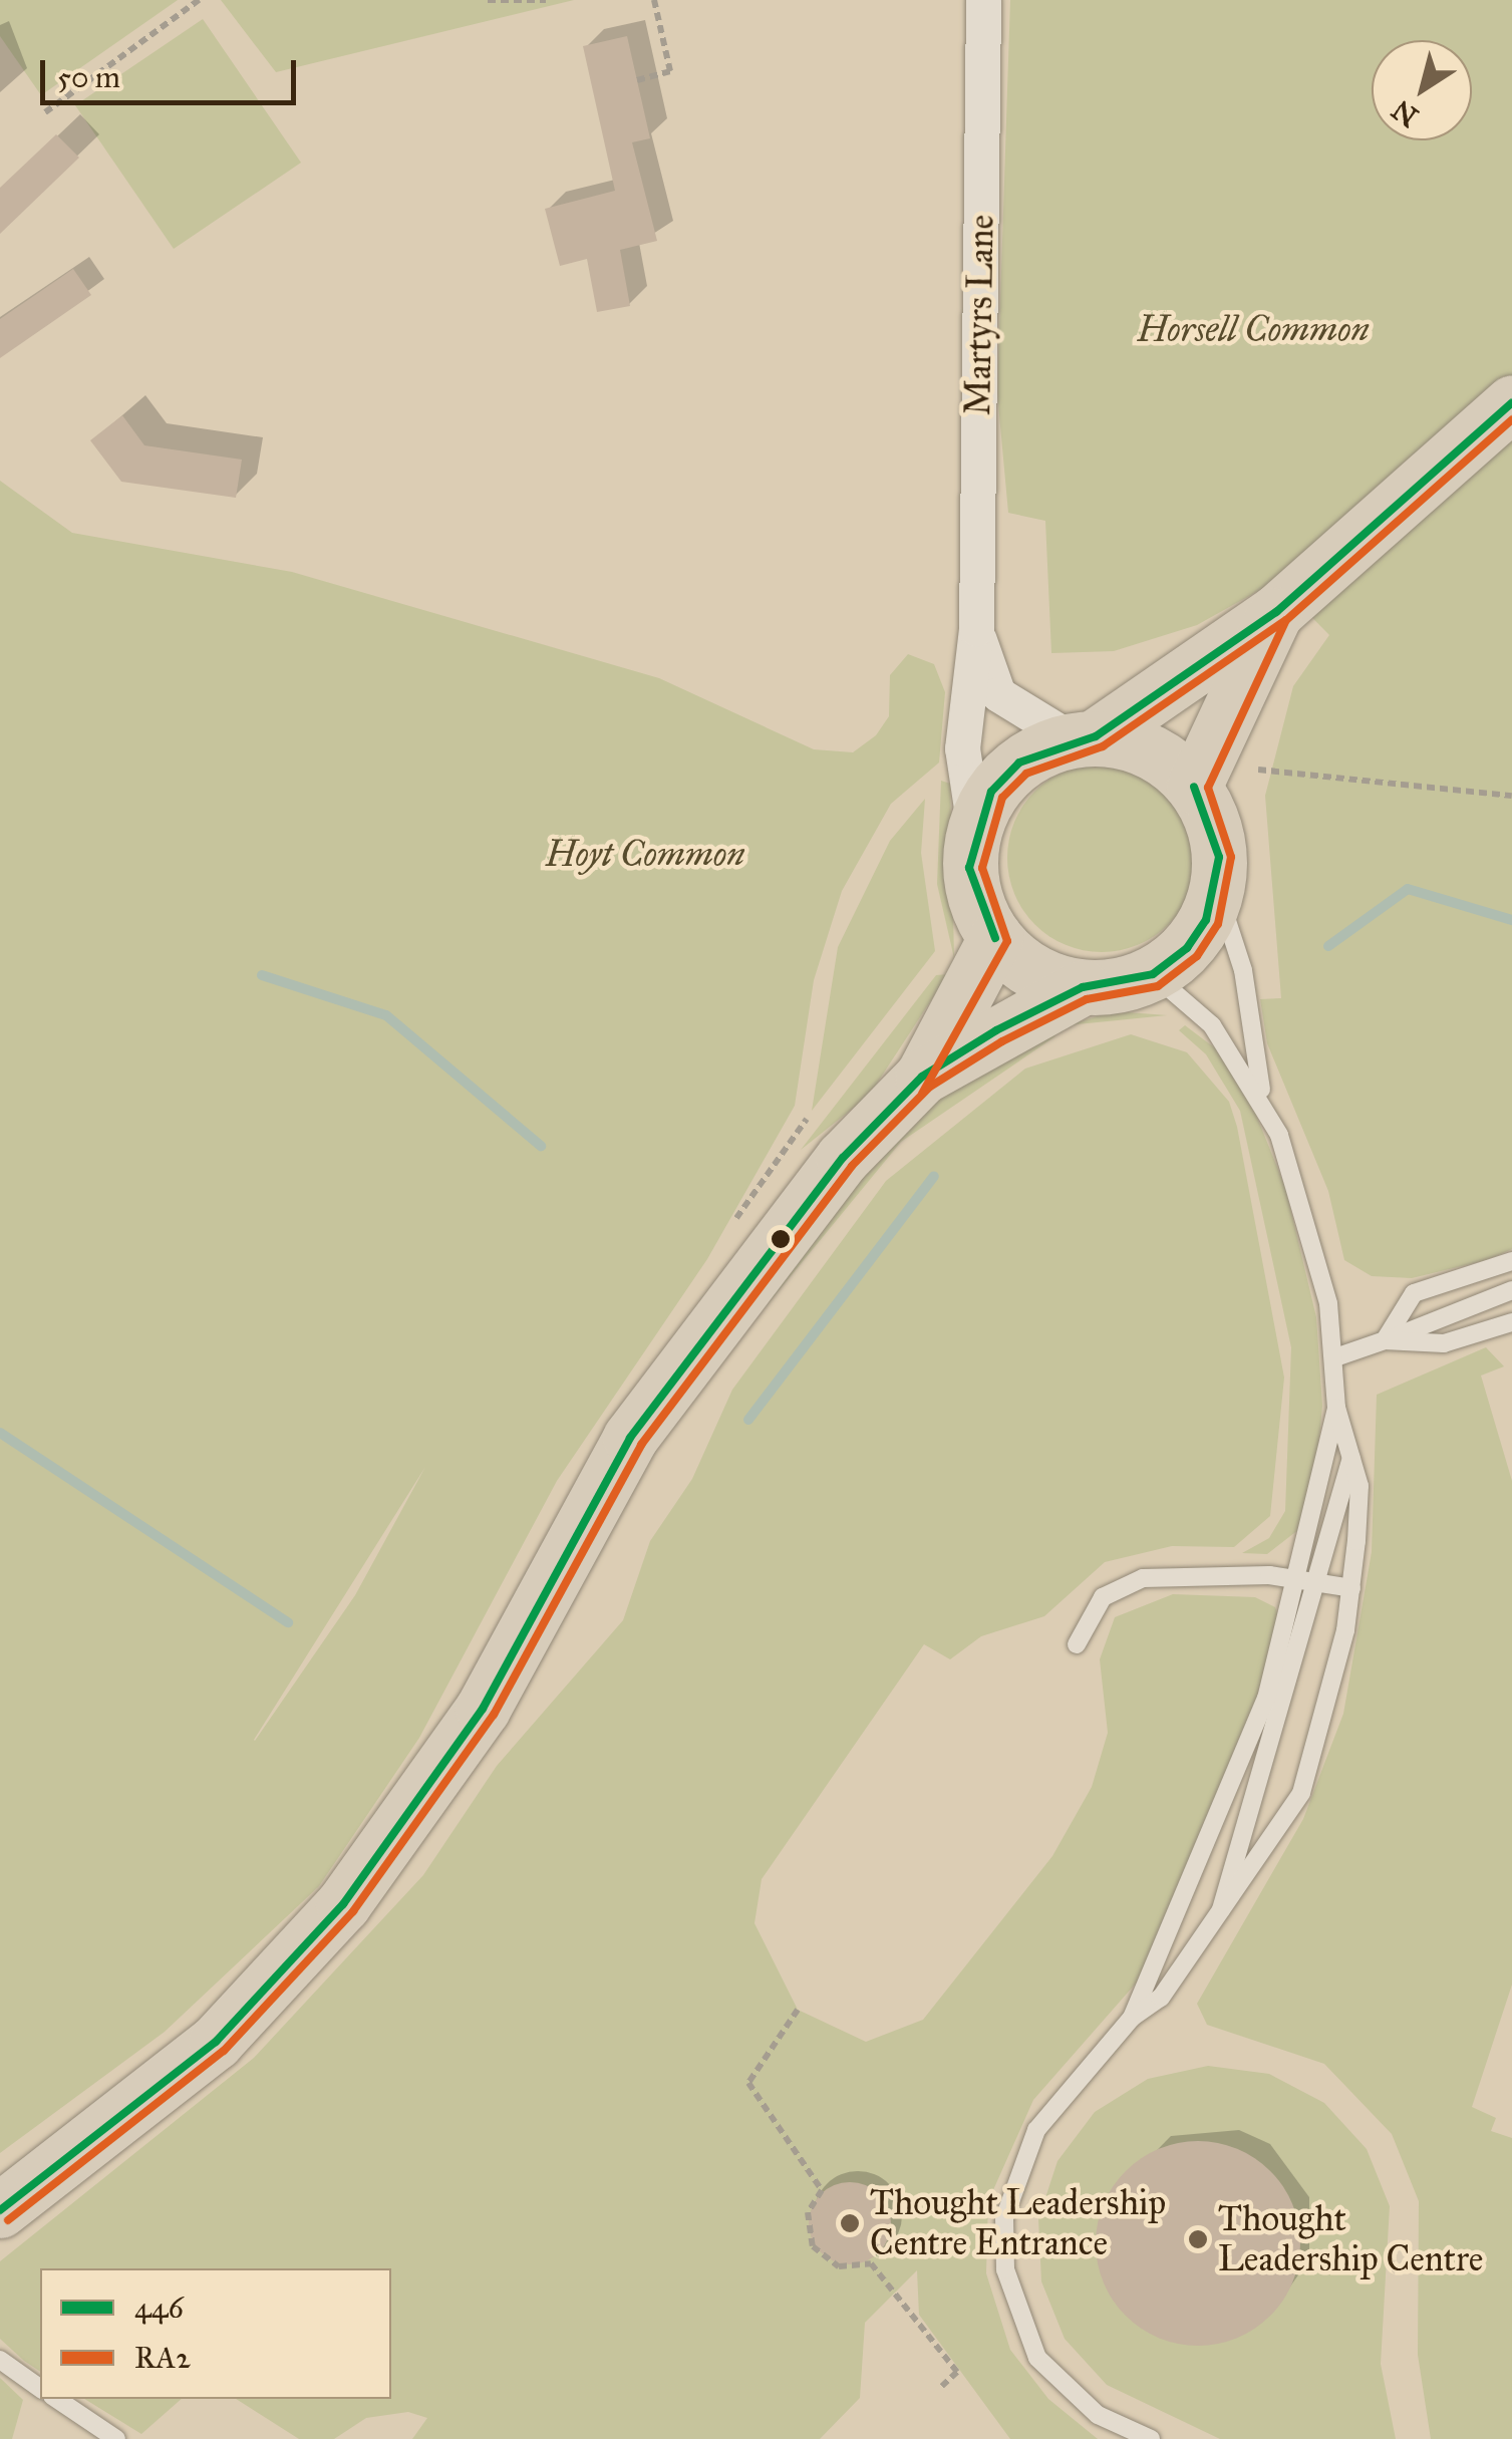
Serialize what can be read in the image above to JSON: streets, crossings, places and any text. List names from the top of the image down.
{
  "streets": {
    "street": ["Martyrs Lane"]
  },
  "parks": ["Horsell Common", "Hoyt Common"],
  "places": ["Thought Leadership Centre Entrance", "Thought Leadership Centre"],
  "lines": ["transit line 446", "transit line RA2"],
  "legend": ["446", "RA2"],
  "scale_bar": "50 m",
  "north": "bottom left"
}
